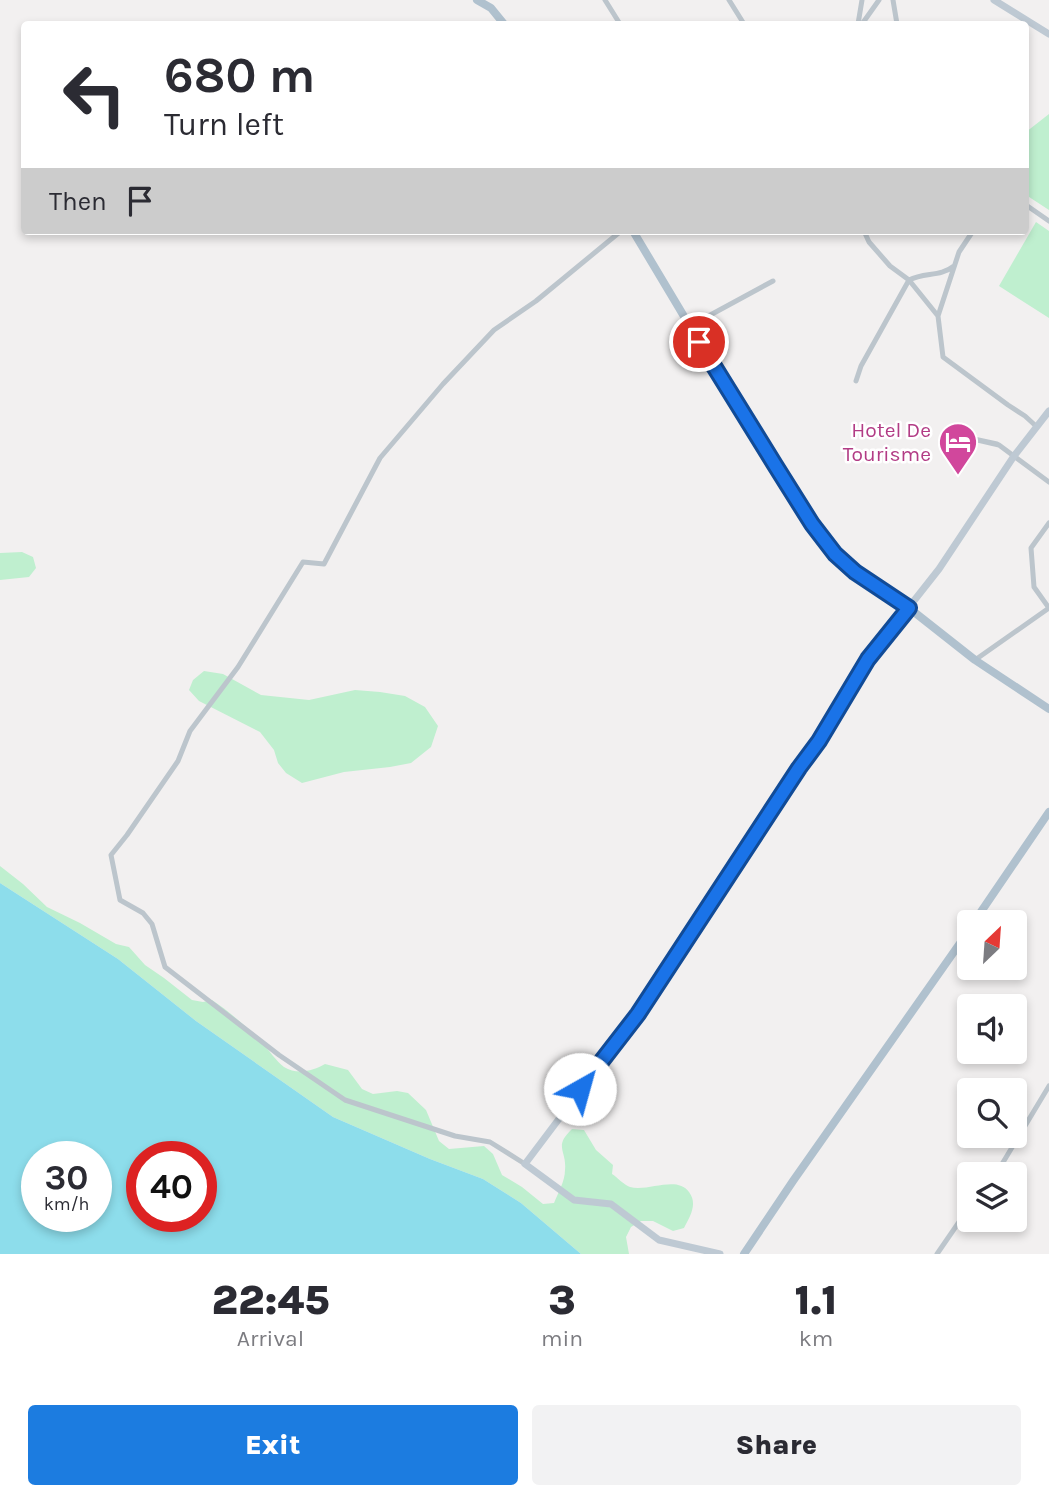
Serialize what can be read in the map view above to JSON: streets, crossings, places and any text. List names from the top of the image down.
{
  "places": {
    "hotel": ["Hotel De Tourisme"]
  },
  "north": "top right",
  "page": {
    "turn": ["680 m", "Turn left"],
    "then": "Then",
    "speed": "30 km/h",
    "limit": "40",
    "eta": [
      "22:45",
      "Arrival",
      "3",
      "min",
      "1.1",
      "km"
    ],
    "buttons": ["Exit", "Share"]
  }
}
